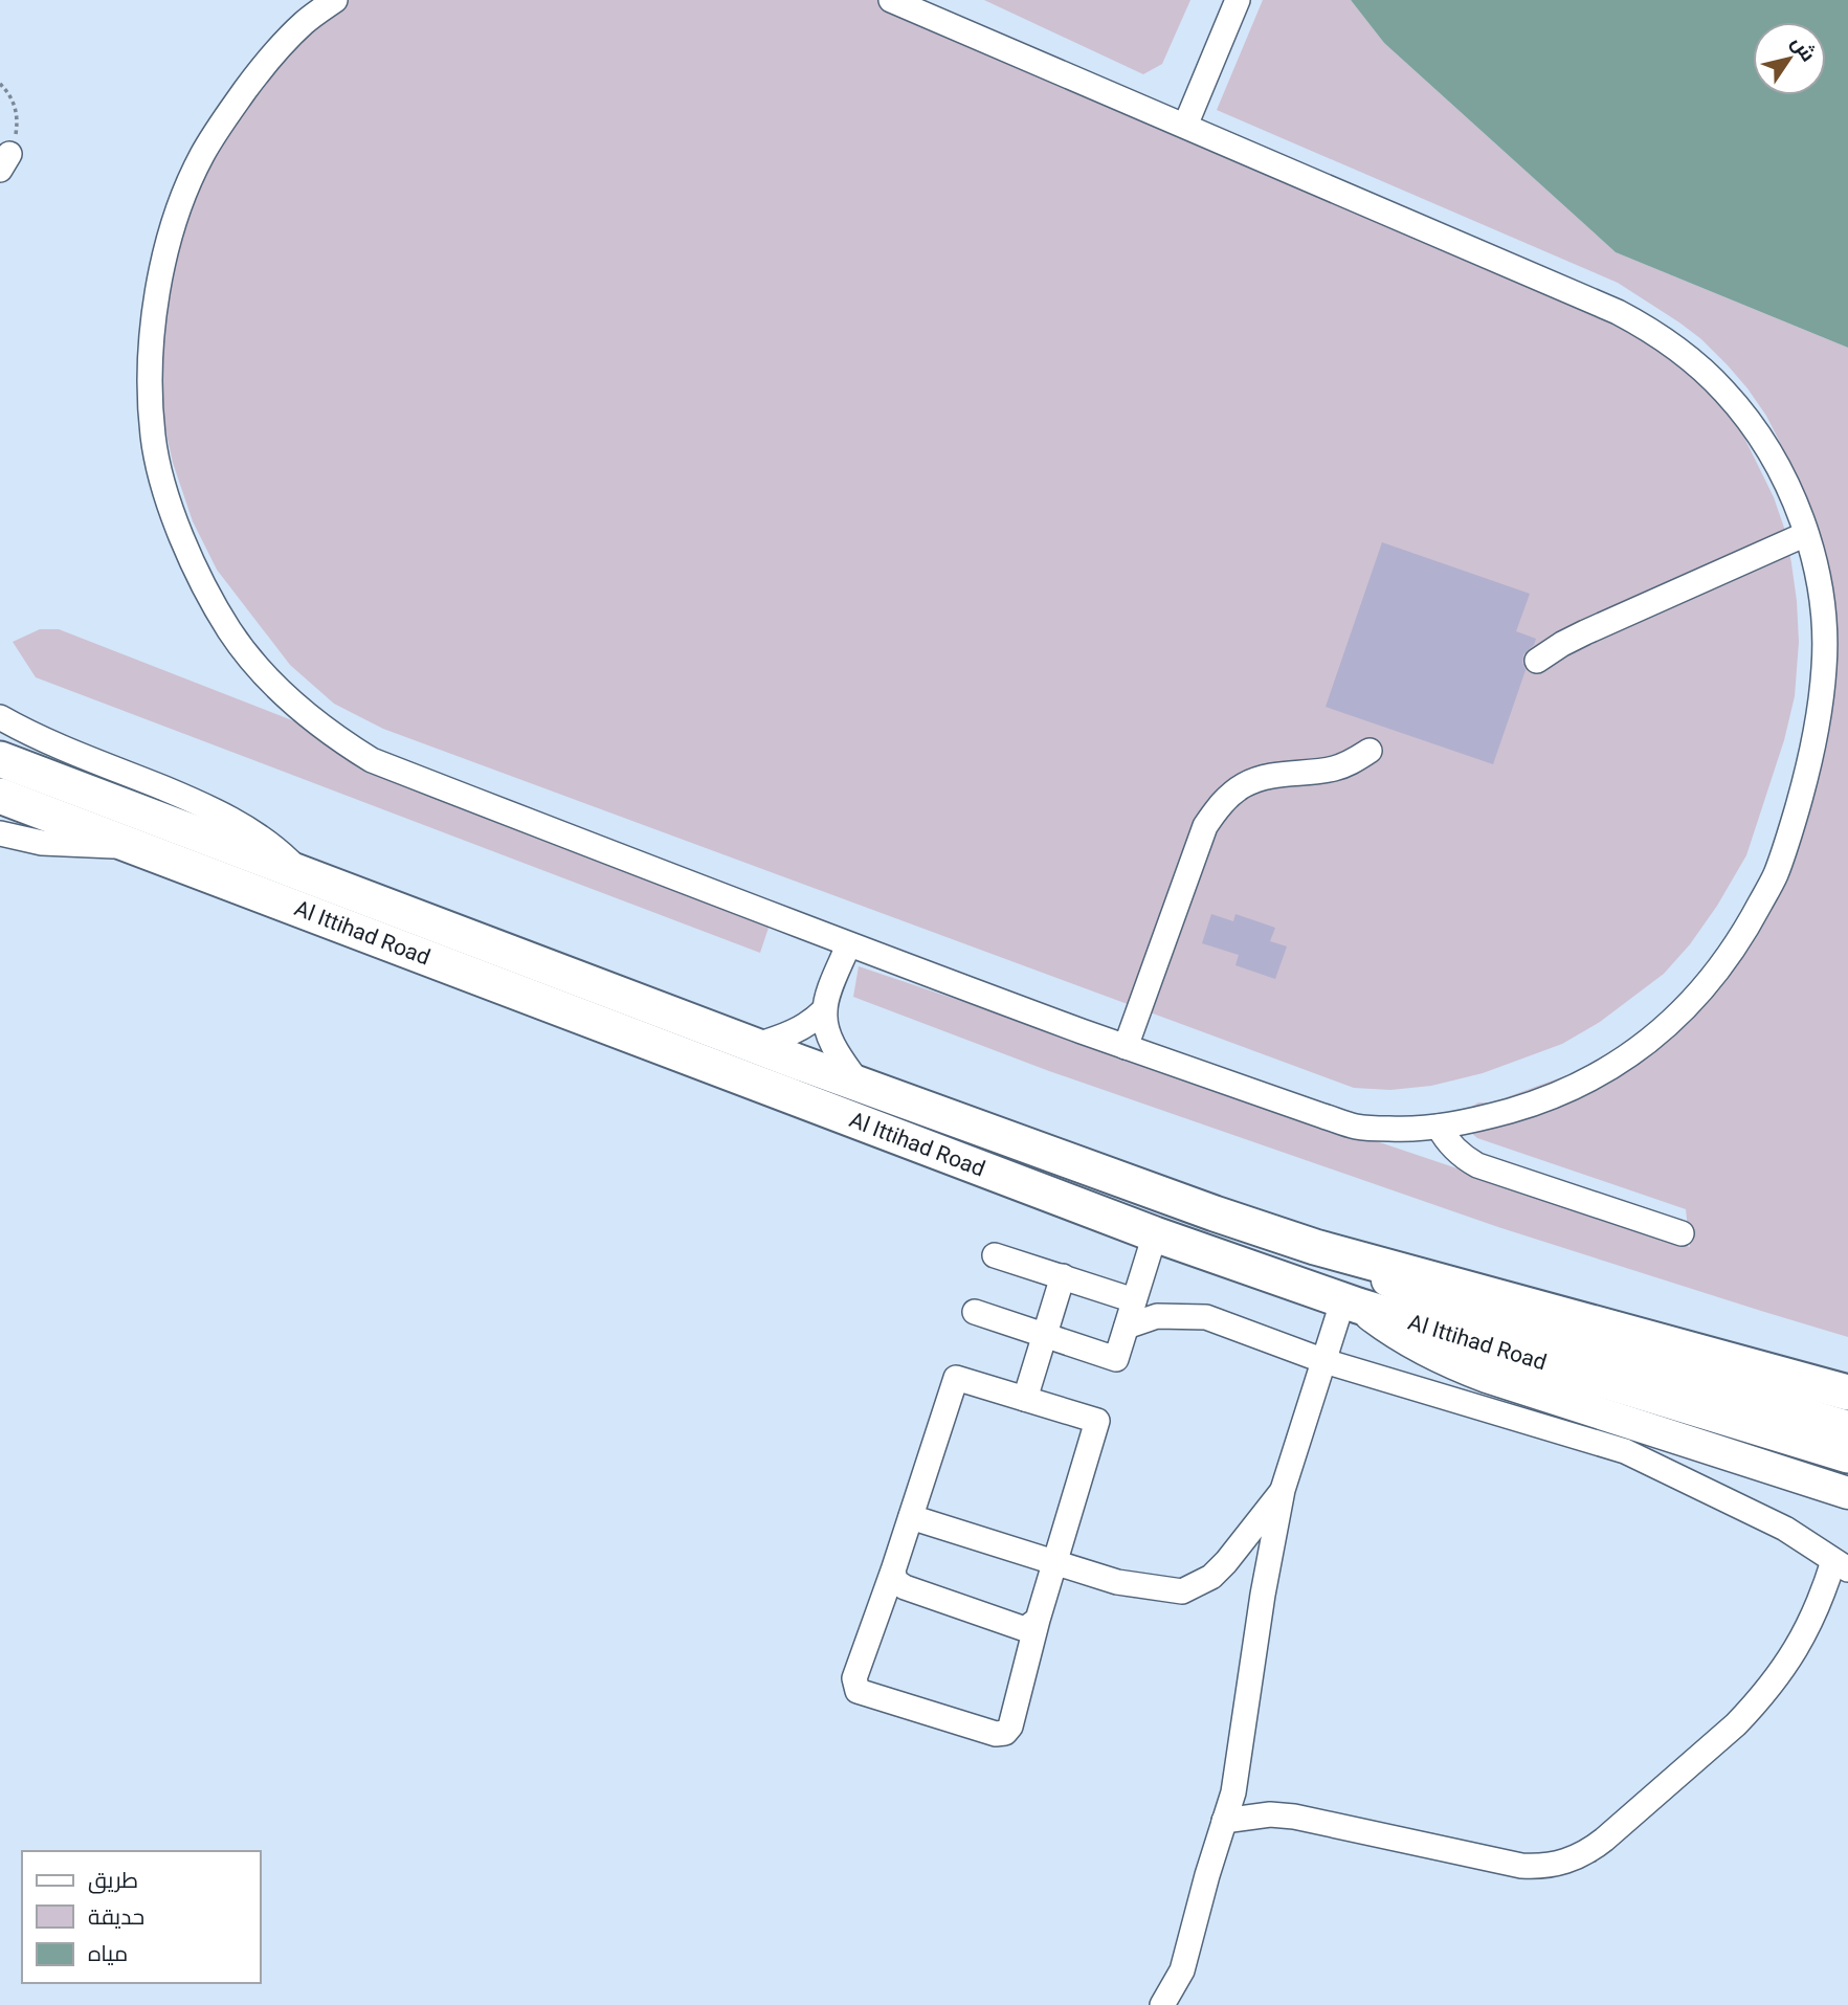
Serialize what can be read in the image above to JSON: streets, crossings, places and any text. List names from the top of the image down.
{
  "streets": {
    "highway": ["Al Ittihad Road"]
  },
  "legend": ["طريق", "حديقة", "مياه"],
  "north": "top right"
}
